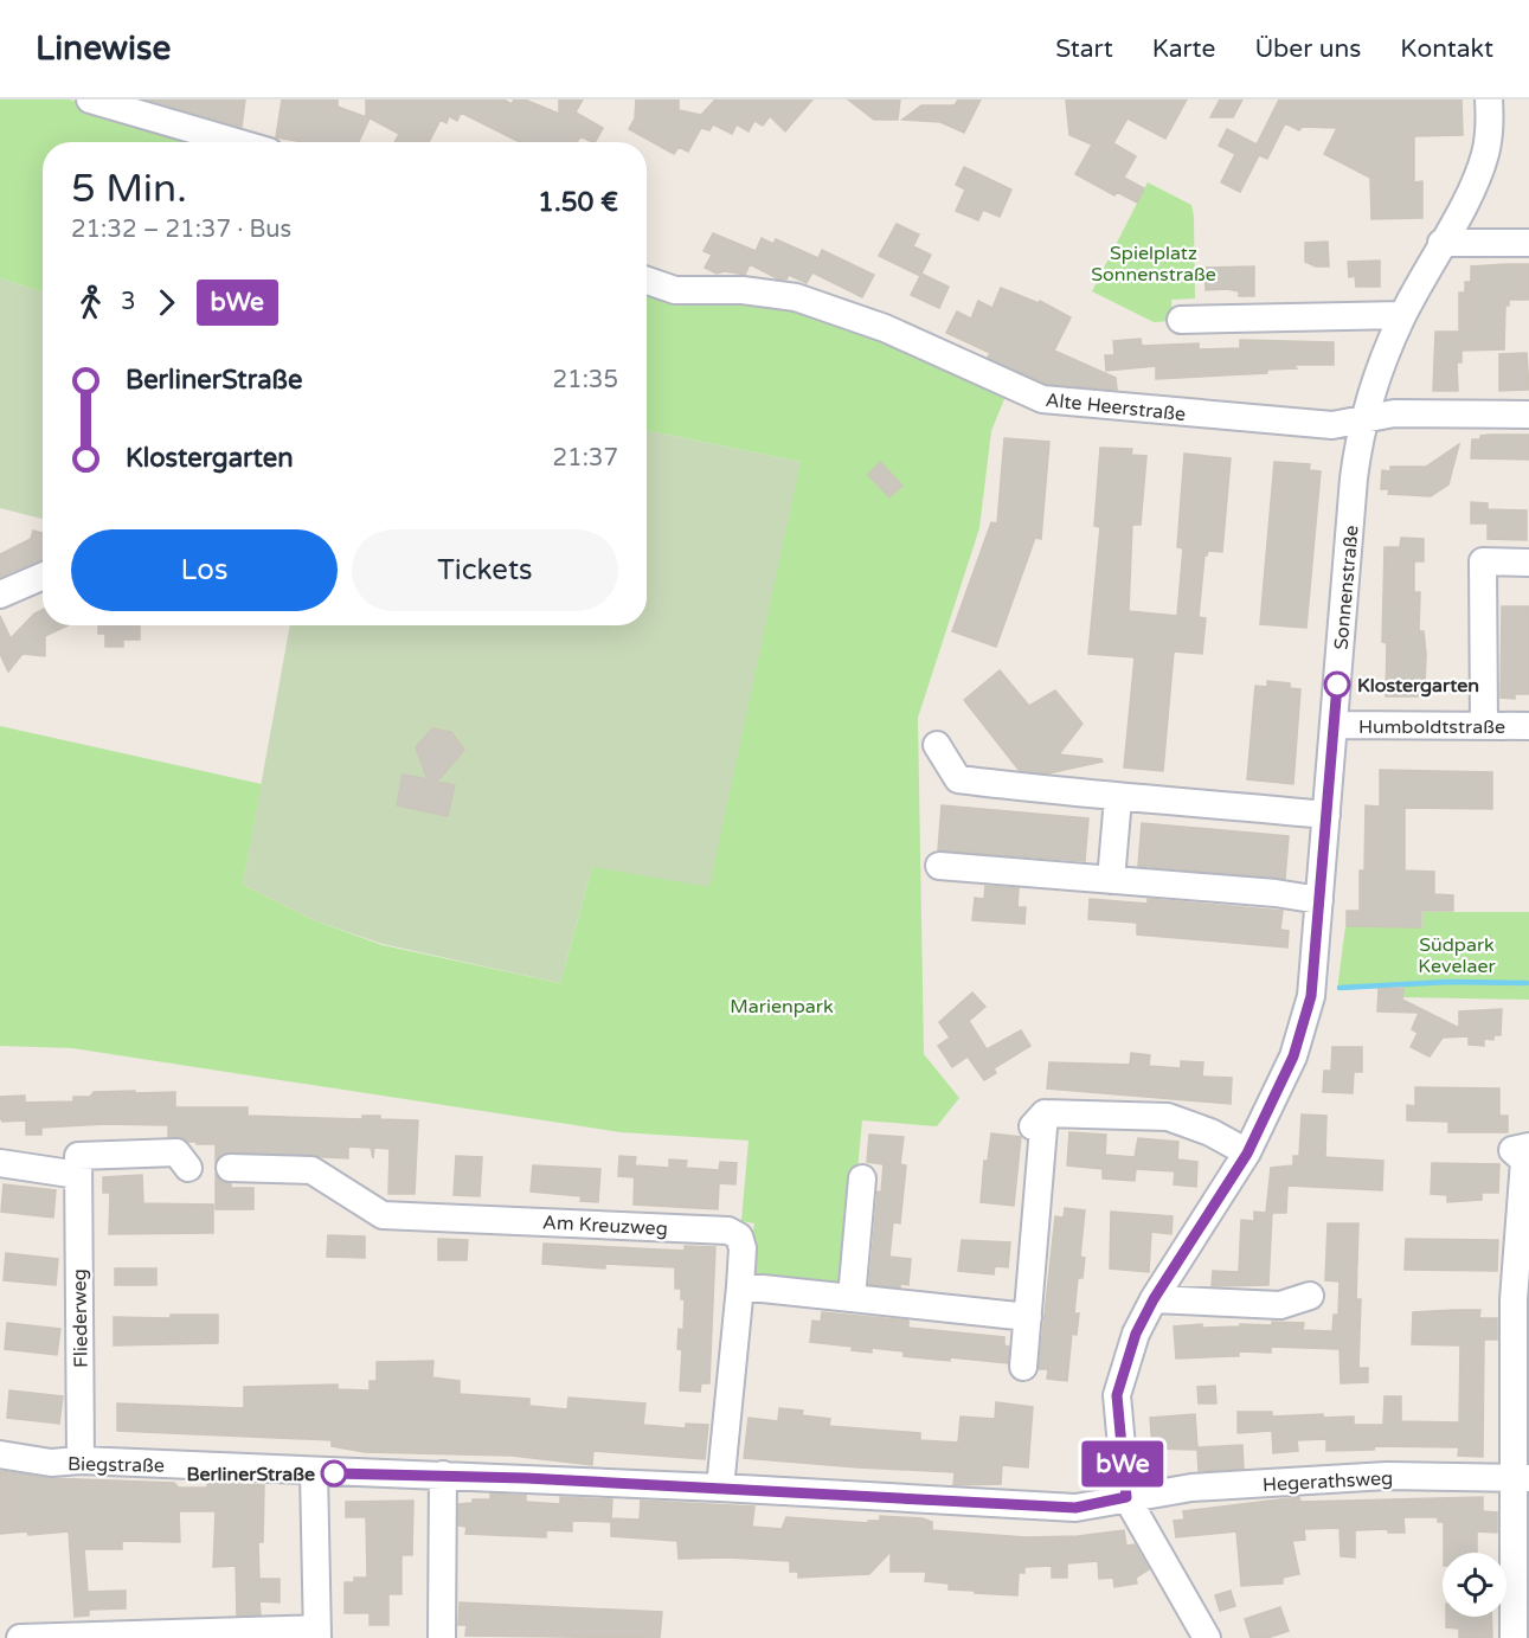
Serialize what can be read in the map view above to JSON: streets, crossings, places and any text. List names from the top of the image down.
{
  "streets": {
    "street": [
      "Alte Heerstraße",
      "Sonnenstraße",
      "Humboldtstraße",
      "Am Kreuzweg",
      "Fliederweg",
      "Biegstraße",
      "Hegerathsweg"
    ]
  },
  "crossings": [
    ["Alte Heerstraße", "Sonnenstraße"],
    ["Sonnenstraße", "Humboldtstraße"],
    ["Sonnenstraße", "Biegstraße"],
    ["Sonnenstraße", "Hegerathsweg"],
    ["Am Kreuzweg", "Biegstraße"],
    ["Fliederweg", "Biegstraße"],
    ["Biegstraße", "Hegerathsweg"]
  ],
  "parks": ["Spielplatz Sonnenstraße", "Südpark Kevelaer", "Marienpark"],
  "places": ["Klostergarten", "BerlinerStraße"],
  "lines": ["bus line bWe"],
  "page": {
    "header": "Linewise",
    "nav": [
      "Start",
      "Karte",
      "Über uns",
      "Kontakt"
    ],
    "on_map": "bWe",
    "heading": ["5 Min.", "21:32 – 21:37 · Bus", "1.50 €"],
    "legs": ["3", "bWe"],
    "list": [
      {
        "name": "BerlinerStraße",
        "value": "21:35"
      },
      {
        "name": "Klostergarten",
        "value": "21:37"
      }
    ],
    "buttons": ["Los", "Tickets"]
  }
}
